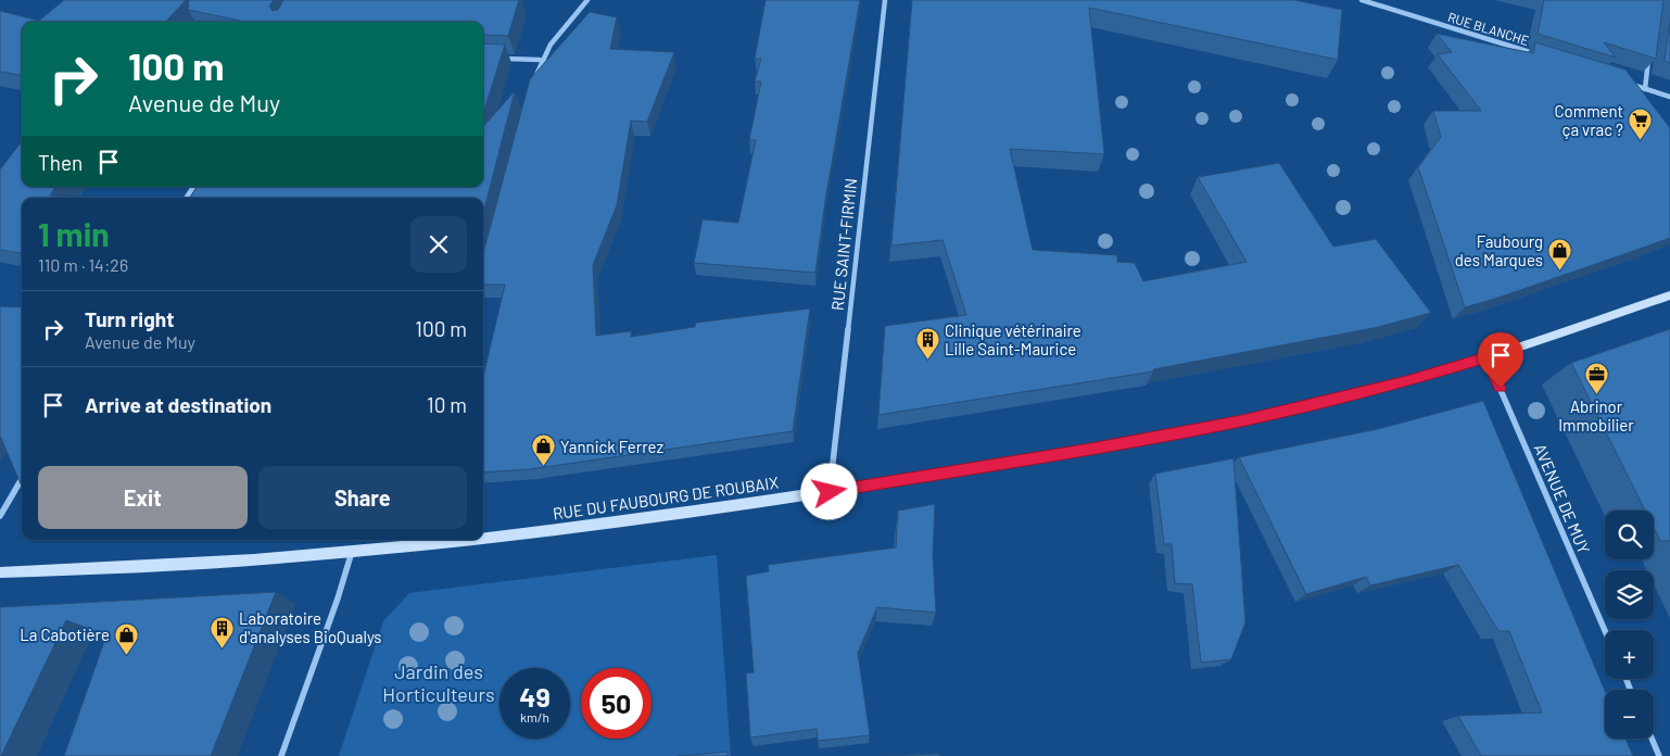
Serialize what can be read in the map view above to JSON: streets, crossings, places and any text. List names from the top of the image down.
{
  "streets": {
    "main road": ["RUE DU FAUBOURG DE ROUBAIX"],
    "street": ["RUE BLANCHE", "RUE SAINT-FIRMIN", "AVENUE DE MUY"]
  },
  "crossings": [
    ["RUE SAINT-FIRMIN", "RUE DU FAUBOURG DE ROUBAIX"],
    ["RUE DU FAUBOURG DE ROUBAIX", "AVENUE DE MUY"]
  ],
  "parks": ["Jardin des Horticulteurs"],
  "places": {
    "supermarket": ["Comment ça vrac ?"],
    "shop": ["Faubourg des Marques", "Yannick Ferrez", "La Cabotière"],
    "building": ["Clinique vétérinaire Lille Saint-Maurice", "Laboratoire d'analyses BioQualys"],
    "office": ["Abrinor Immobilier"]
  },
  "page": {
    "turn": ["100 m", "Avenue de Muy"],
    "then": "Then",
    "heading": ["1 min", "110 m · 14:26"],
    "list": [
      {
        "name": "Turn right",
        "note": "Avenue de Muy",
        "value": "100 m"
      },
      {
        "name": "Arrive at destination",
        "value": "10 m"
      }
    ],
    "buttons": ["Exit", "Share"],
    "map_buttons": ["+", "−"],
    "speed": "49 km/h",
    "limit": "50"
  }
}
